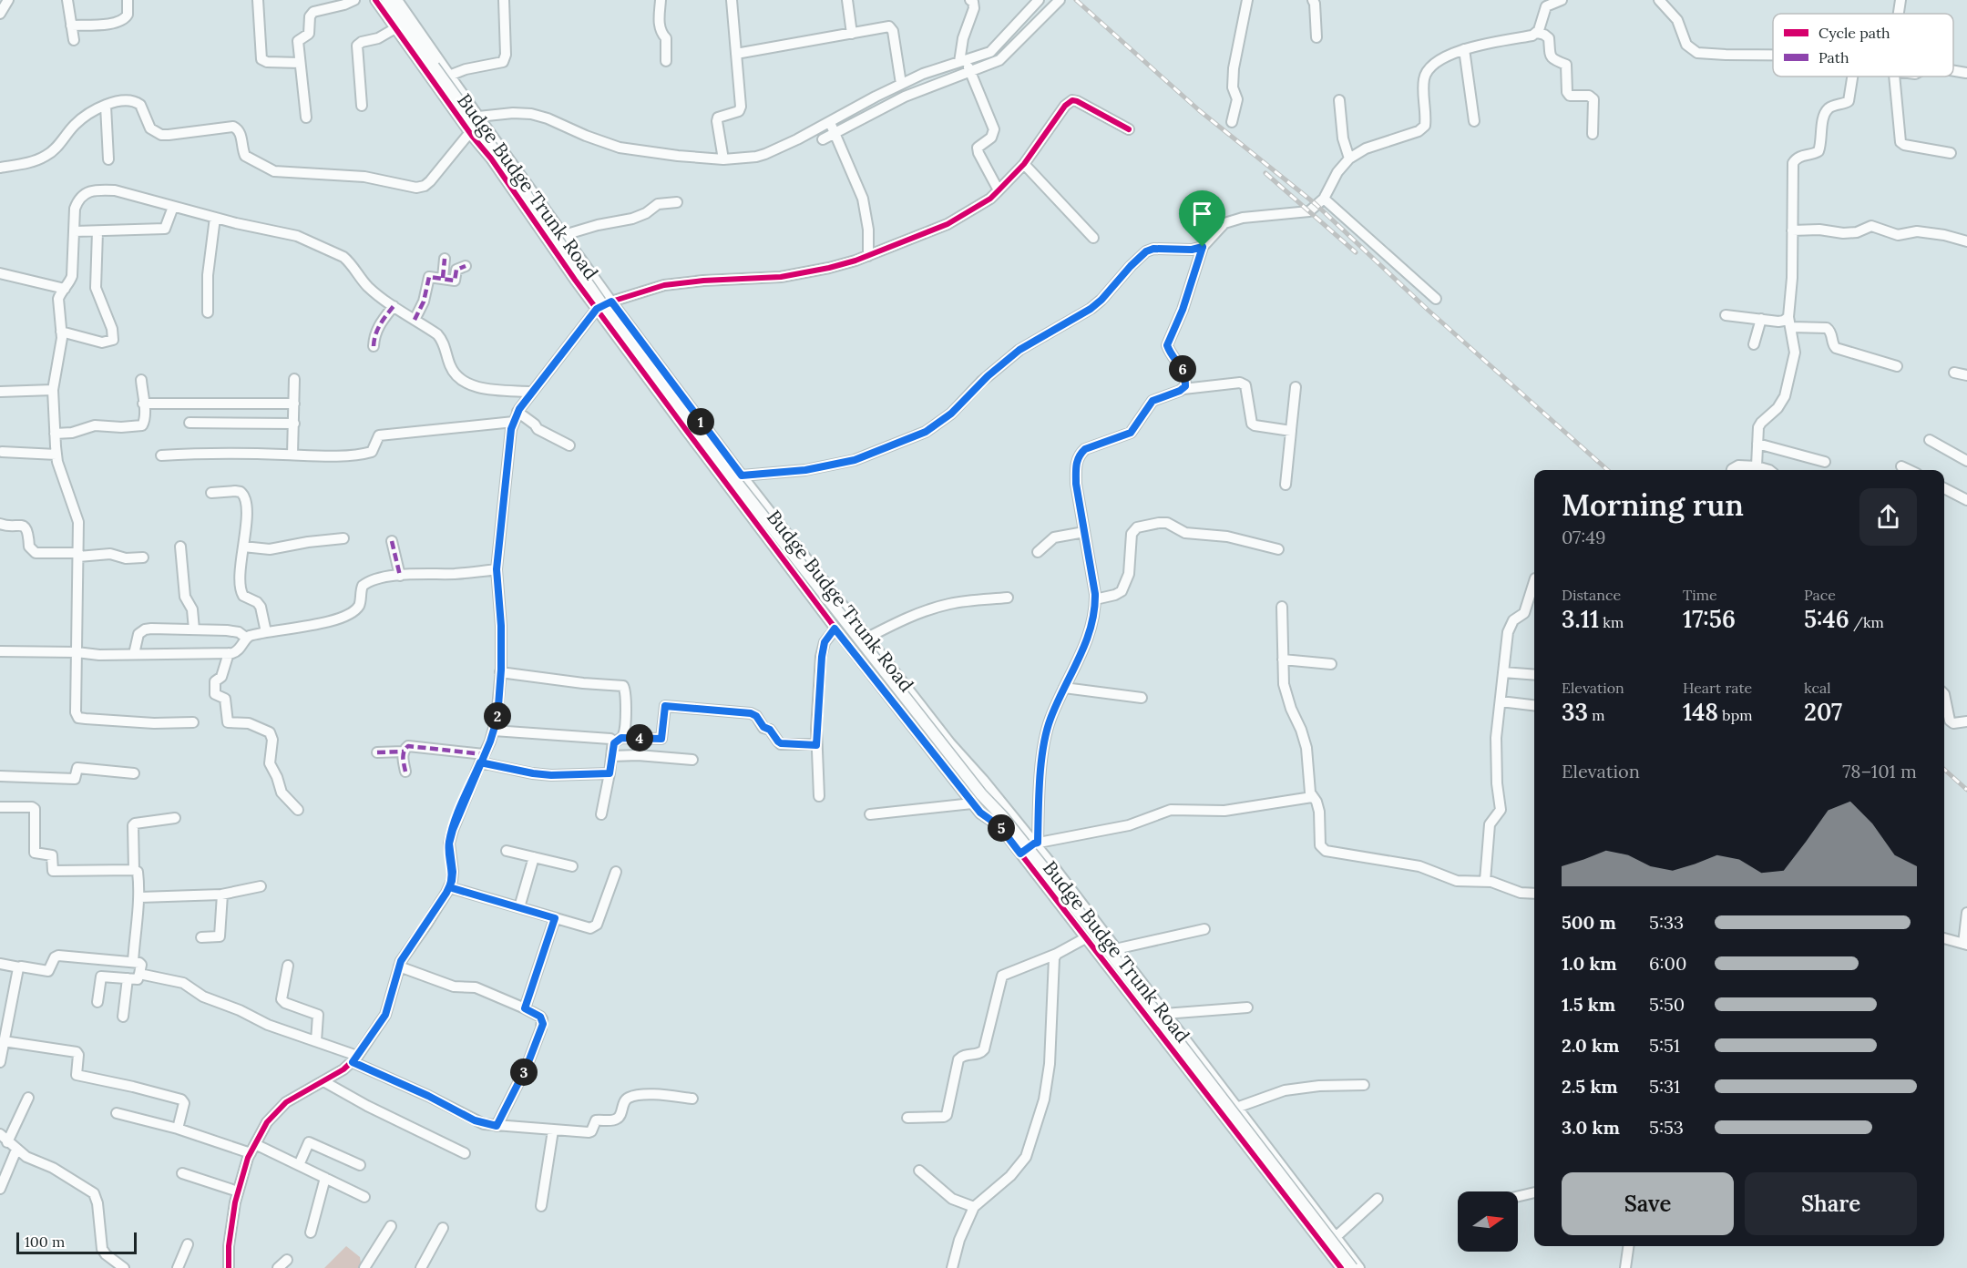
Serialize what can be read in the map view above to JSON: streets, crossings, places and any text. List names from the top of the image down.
{
  "streets": {
    "street": ["Budge Budge Trunk Road"]
  },
  "legend": ["Cycle path", "Path"],
  "scale_bar": "100 m",
  "north": "right",
  "page": {
    "pins": [
      "6",
      "1",
      "2",
      "4",
      "5",
      "3"
    ],
    "heading": ["Morning run", "07:49"],
    "stats": [
      ["Distance", "3.11 km"],
      ["Time", "17:56"],
      ["Pace", "5:46 /km"],
      ["Elevation", "33 m"],
      ["Heart rate", "148 bpm"],
      ["kcal", "207"]
    ],
    "chart": ["Elevation", "78–101 m"],
    "list": [
      {
        "name": "500 m",
        "note": "5:33"
      },
      {
        "name": "1.0 km",
        "note": "6:00"
      },
      {
        "name": "1.5 km",
        "note": "5:50"
      },
      {
        "name": "2.0 km",
        "note": "5:51"
      },
      {
        "name": "2.5 km",
        "note": "5:31"
      },
      {
        "name": "3.0 km",
        "note": "5:53"
      }
    ],
    "buttons": ["Save", "Share"],
    "scale": "100 m"
  }
}
